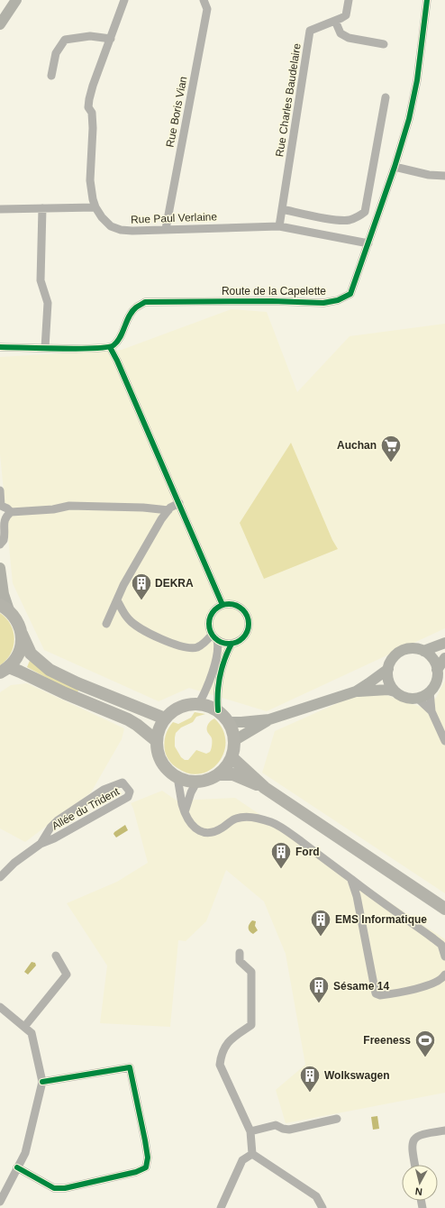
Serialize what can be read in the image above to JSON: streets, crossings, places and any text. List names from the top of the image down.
{
  "streets": {
    "street": [
      "Rue Charles Baudelaire",
      "Rue Boris Vian",
      "Rue Paul Verlaine",
      "Route de la Capelette",
      "Allée du Trident"
    ]
  },
  "crossings": [
    ["Rue Charles Baudelaire", "Rue Paul Verlaine"],
    ["Rue Boris Vian", "Rue Paul Verlaine"],
    ["Rue Paul Verlaine", "Route de la Capelette"]
  ],
  "places": {
    "supermarket": ["Auchan"],
    "building": [
      "DEKRA",
      "Ford",
      "EMS Informatique",
      "Sésame 14",
      "Wolkswagen"
    ],
    "sports": ["Freeness"]
  },
  "north": "bottom"
}
